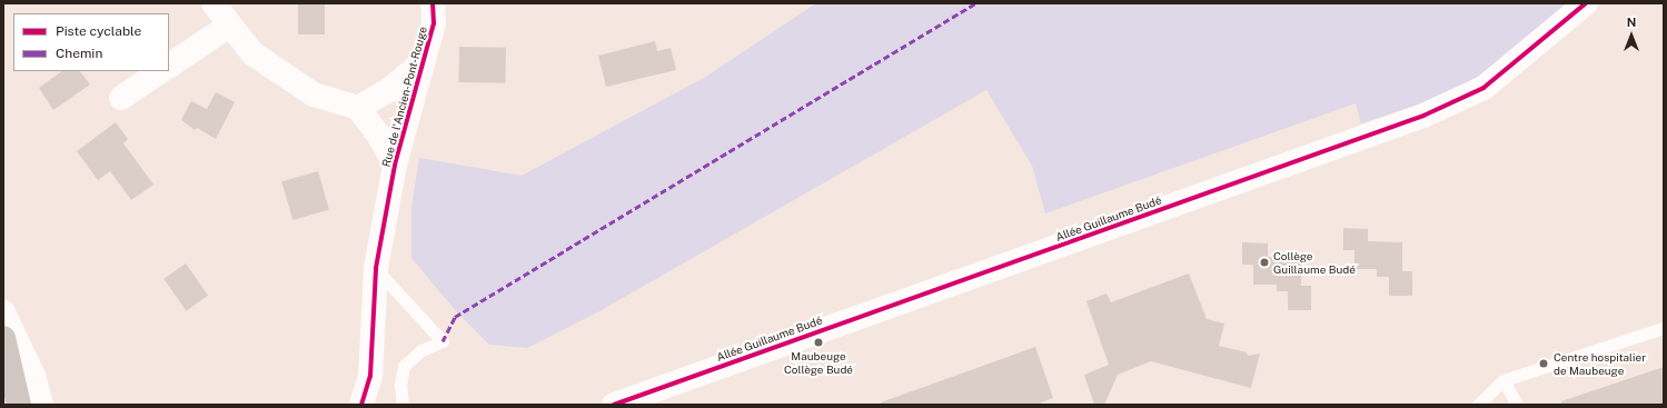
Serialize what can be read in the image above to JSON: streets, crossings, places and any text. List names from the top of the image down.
{
  "streets": {
    "street": ["Rue de l'Ancien-Pont-Rouge", "Allée Guillaume Budé"]
  },
  "places": ["Collège Guillaume Budé", "Maubeuge Collège Budé", "Centre hospitalier de Maubeuge"],
  "legend": ["Piste cyclable", "Chemin"],
  "north": "top"
}
